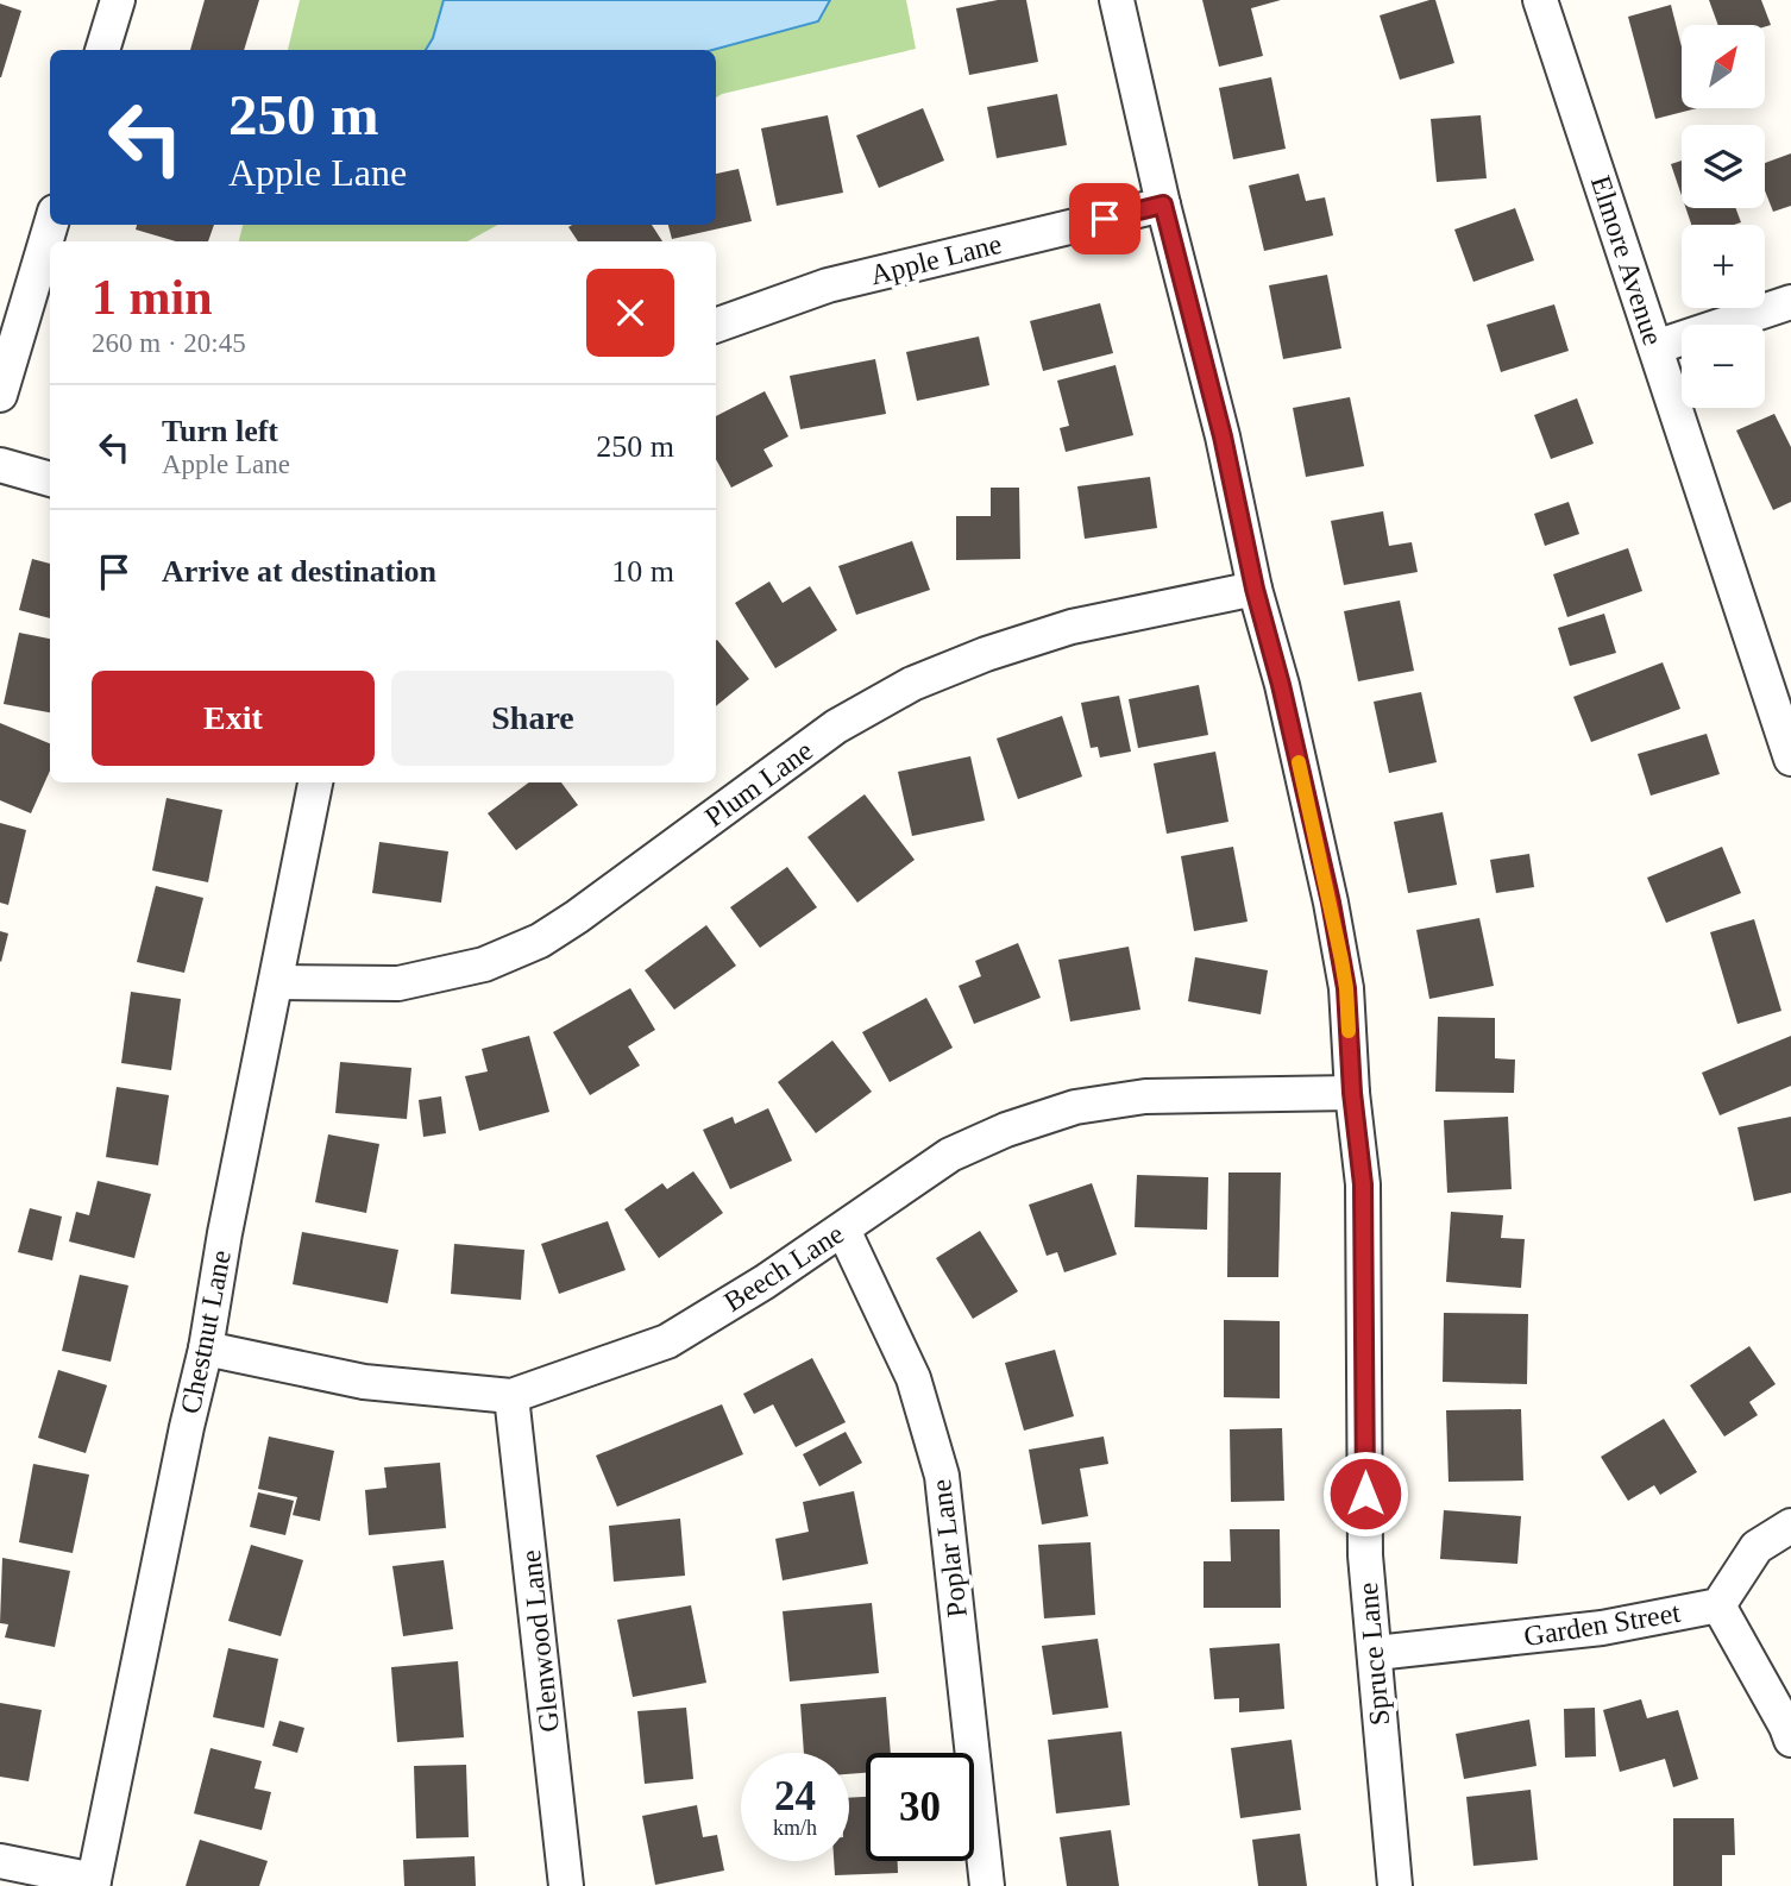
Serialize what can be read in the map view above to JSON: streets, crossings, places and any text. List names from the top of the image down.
{
  "streets": {
    "street": [
      "Apple Lane",
      "Elmore Avenue",
      "Plum Lane",
      "Beech Lane",
      "Chestnut Lane",
      "Poplar Lane",
      "Garden Street",
      "Glenwood Lane",
      "Spruce Lane"
    ]
  },
  "crossings": [
    ["Apple Lane", "Spruce Lane"],
    ["Plum Lane", "Chestnut Lane"],
    ["Plum Lane", "Spruce Lane"],
    ["Beech Lane", "Chestnut Lane"],
    ["Beech Lane", "Poplar Lane"],
    ["Beech Lane", "Glenwood Lane"],
    ["Beech Lane", "Spruce Lane"],
    ["Garden Street", "Spruce Lane"]
  ],
  "north": "top right",
  "page": {
    "map_buttons": ["+", "−"],
    "turn": ["250 m", "Apple Lane"],
    "heading": ["1 min", "260 m · 20:45"],
    "list": [
      {
        "name": "Turn left",
        "note": "Apple Lane",
        "value": "250 m"
      },
      {
        "name": "Arrive at destination",
        "value": "10 m"
      }
    ],
    "buttons": ["Exit", "Share"],
    "speed": "24 km/h",
    "limit": "30"
  }
}
